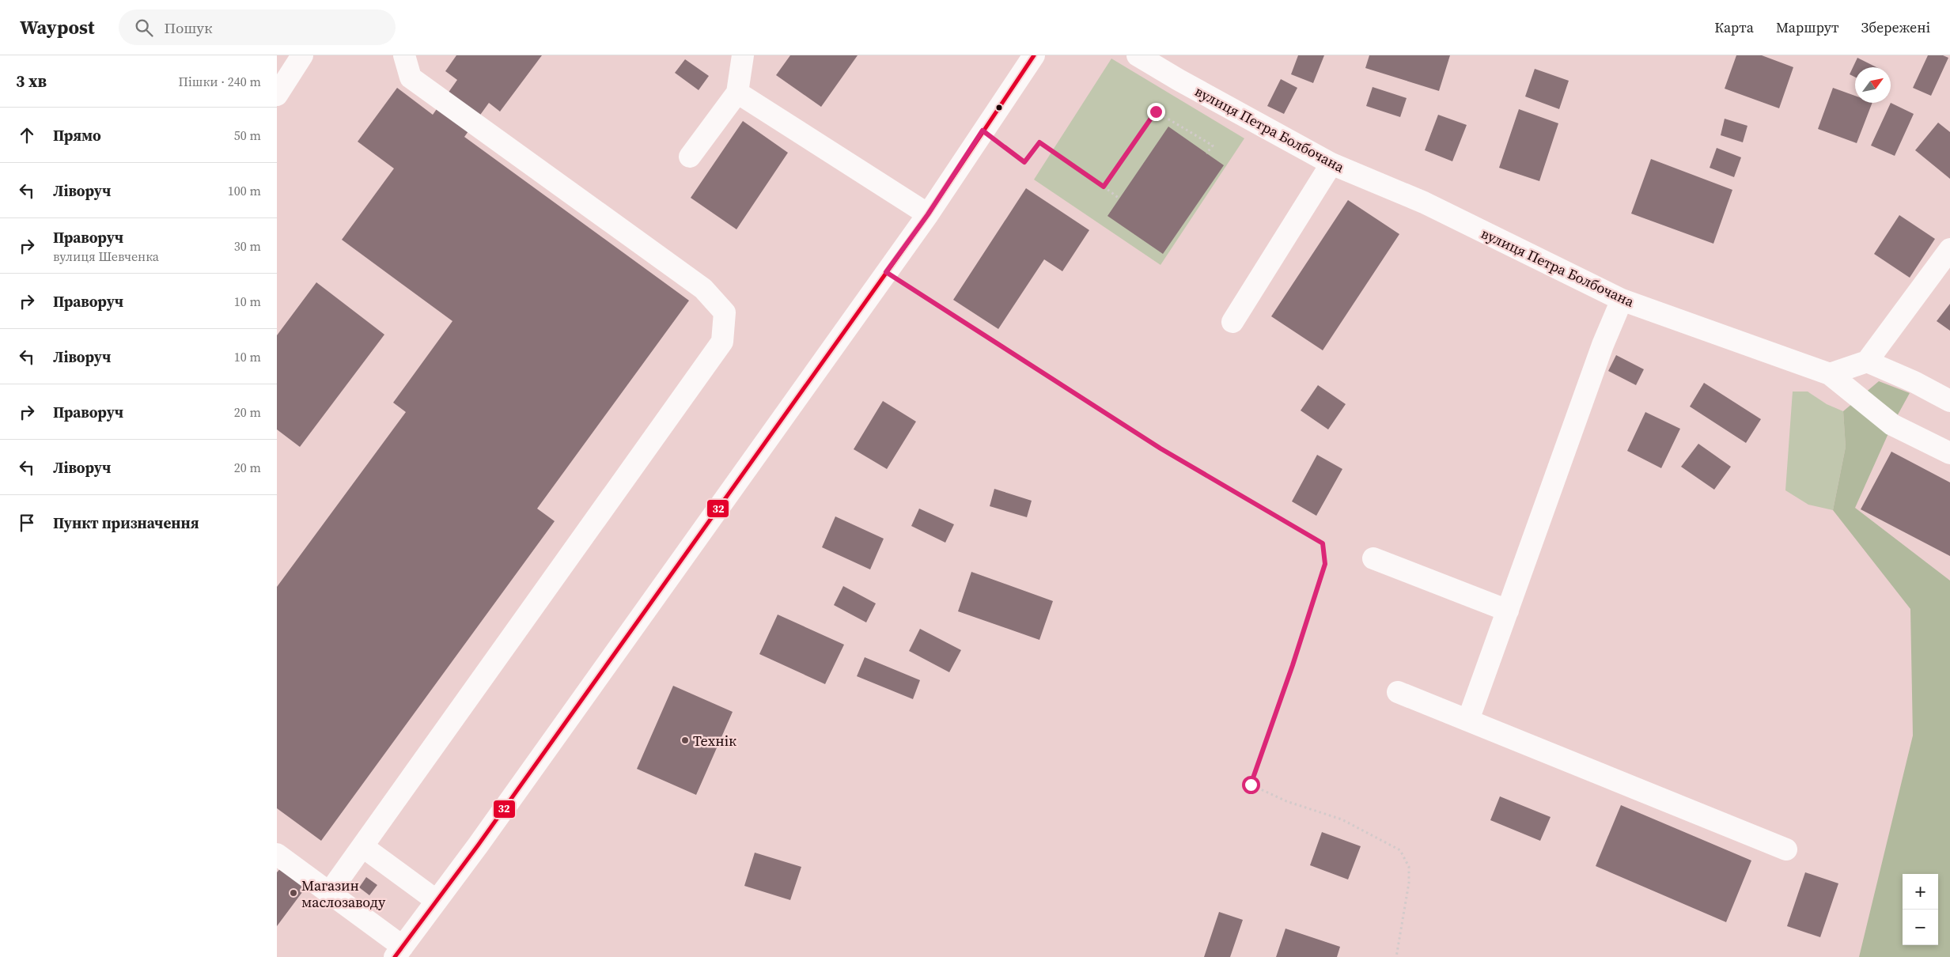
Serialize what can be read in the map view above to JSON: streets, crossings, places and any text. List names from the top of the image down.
{
  "streets": {
    "street": ["вулиця Петра Болбочана"]
  },
  "places": ["Технік", "Магазин маслозаводу"],
  "lines": ["transit line 32"],
  "north": "top right",
  "page": {
    "header": "Waypost",
    "search": "Пошук",
    "nav": ["Карта", "Маршрут", "Збережені"],
    "heading": ["3 хв", "Пішки · 240 m"],
    "list": [
      ["Прямо", "50 m"],
      ["Ліворуч", "100 m"],
      ["Праворуч", "вулиця Шевченка", "30 m"],
      ["Праворуч", "10 m"],
      ["Ліворуч", "10 m"],
      ["Праворуч", "20 m"],
      ["Ліворуч", "20 m"],
      "Пункт призначення"
    ],
    "map_buttons": ["+", "−"]
  }
}
